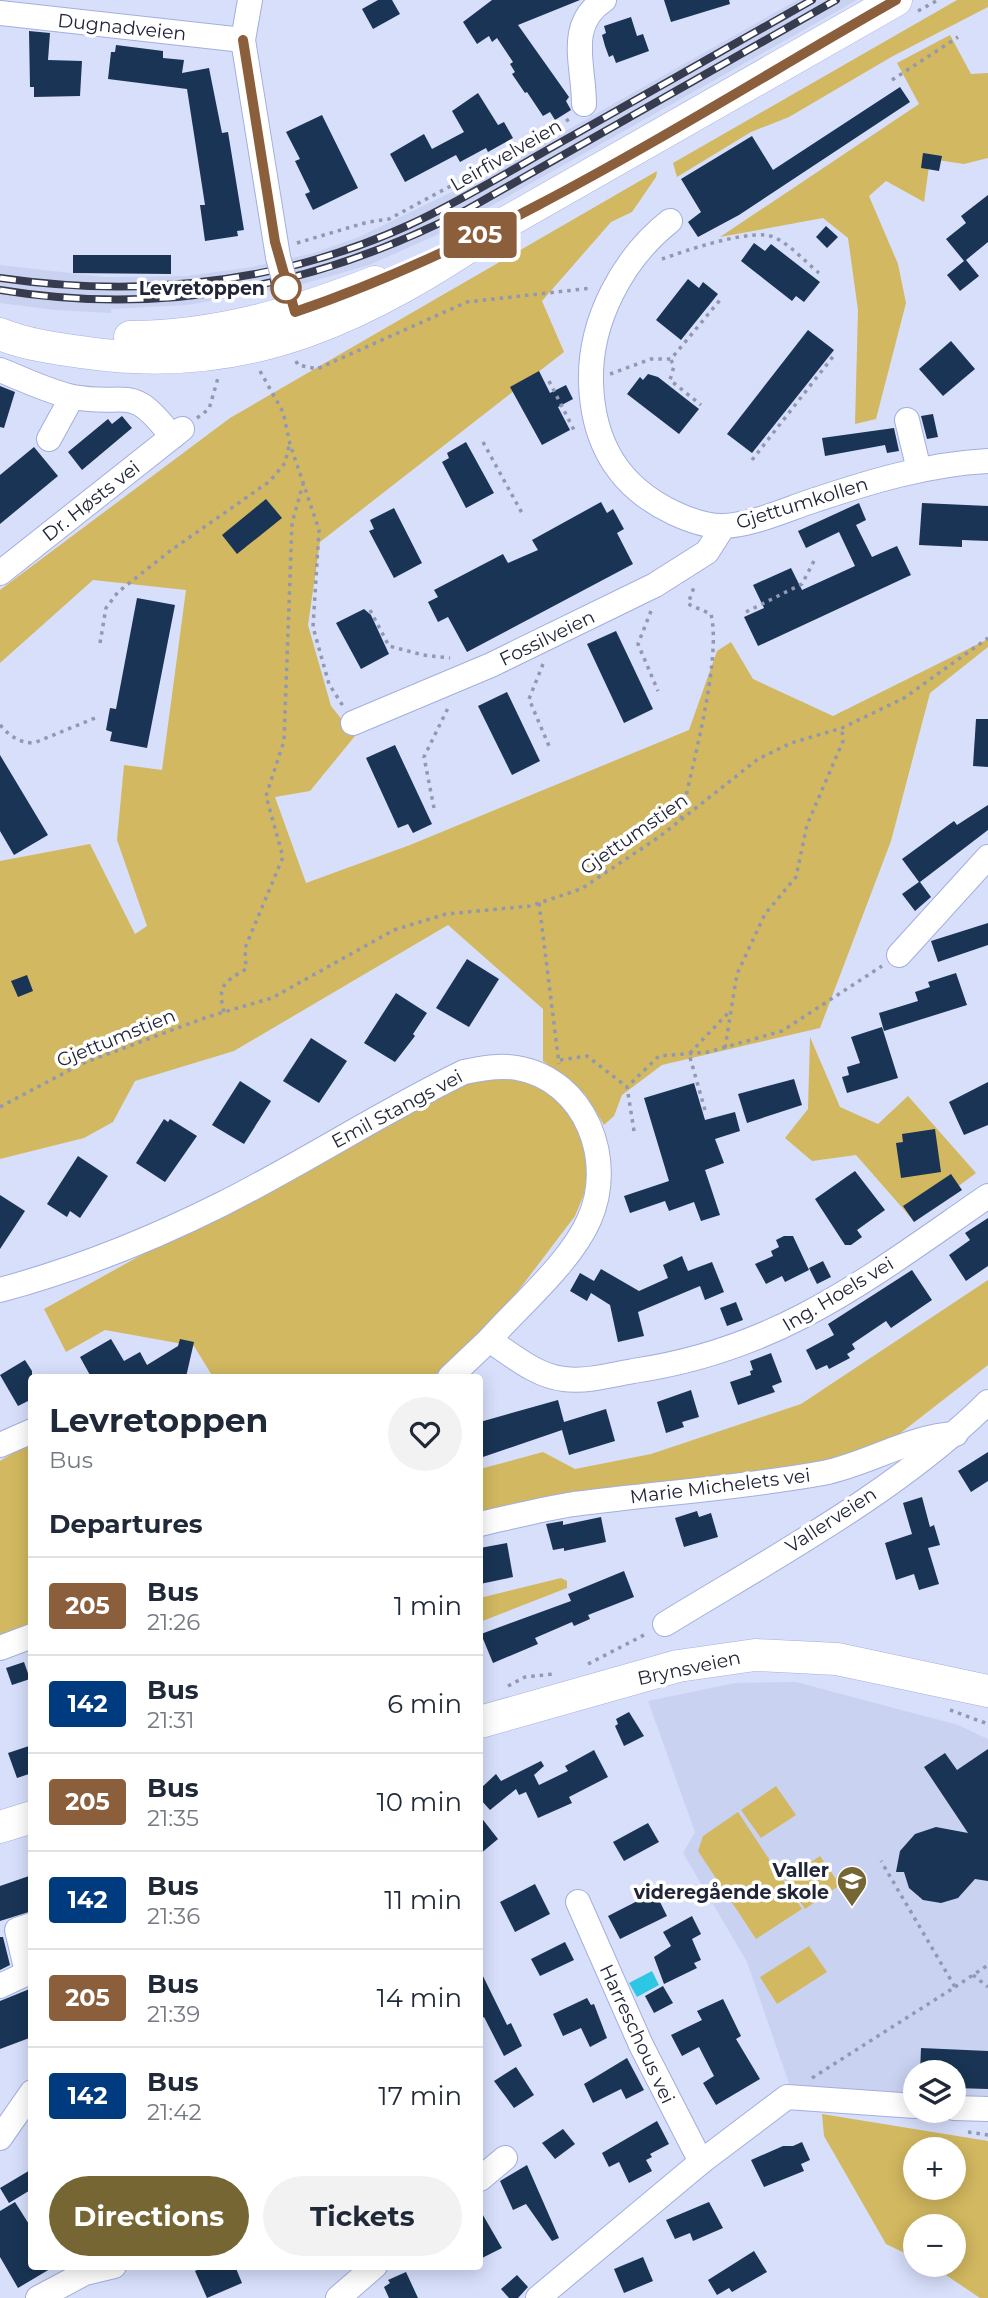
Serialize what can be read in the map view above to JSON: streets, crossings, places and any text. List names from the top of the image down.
{
  "streets": {
    "main road": ["Brynsveien"],
    "street": [
      "Dugnadveien",
      "Dr. Høsts vei",
      "Gjettumkollen",
      "Fossilveien",
      "Emil Stangs vei",
      "Ing. Hoels vei",
      "Marie Michelets vei",
      "Vallerveien",
      "Harreschous vei"
    ],
    "path": ["Leirfivelveien", "Gjettumstien"]
  },
  "crossings": [
    ["Gjettumkollen", "Fossilveien"],
    ["Emil Stangs vei", "Ing. Hoels vei"],
    ["Marie Michelets vei", "Vallerveien"]
  ],
  "places": {
    "other": ["Levretoppen"],
    "school or university": ["Valler videregående skole"]
  },
  "lines": ["bus line 205"],
  "page": {
    "on_map": "205",
    "heading": [
      ["Levretoppen", "Bus"],
      "Departures"
    ],
    "list": [
      {
        "mark": "205",
        "name": "Bus",
        "note": "21:26",
        "value": "1 min"
      },
      {
        "mark": "142",
        "name": "Bus",
        "note": "21:31",
        "value": "6 min"
      },
      {
        "mark": "205",
        "name": "Bus",
        "note": "21:35",
        "value": "10 min"
      },
      {
        "mark": "142",
        "name": "Bus",
        "note": "21:36",
        "value": "11 min"
      },
      {
        "mark": "205",
        "name": "Bus",
        "note": "21:39",
        "value": "14 min"
      },
      {
        "mark": "142",
        "name": "Bus",
        "note": "21:42",
        "value": "17 min"
      }
    ],
    "map_buttons": ["+", "−"],
    "buttons": ["Directions", "Tickets"]
  }
}
